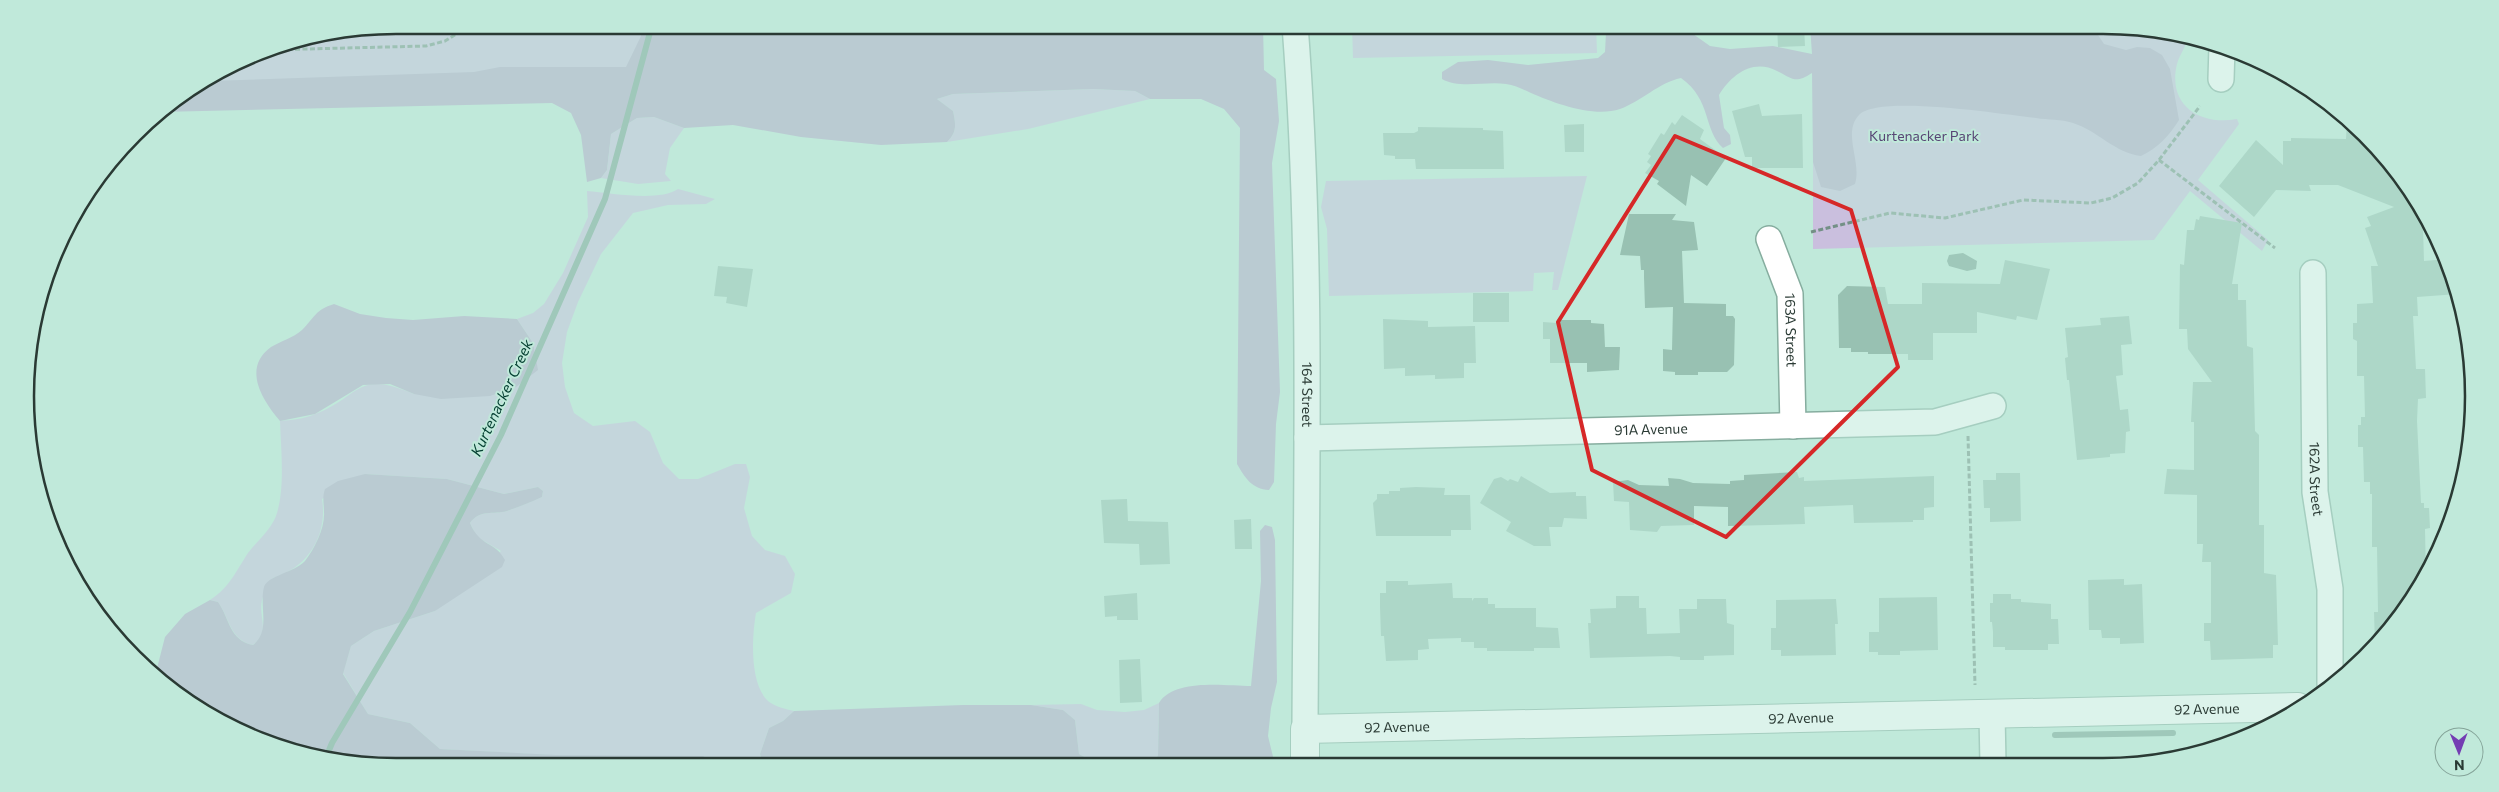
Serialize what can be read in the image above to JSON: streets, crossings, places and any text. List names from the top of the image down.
{
  "streets": {
    "street": [
      "163A Street",
      "164 Street",
      "91A Avenue",
      "162A Street",
      "92 Avenue"
    ]
  },
  "crossings": [
    ["163A Street", "91A Avenue"],
    ["164 Street", "91A Avenue"],
    ["164 Street", "92 Avenue"]
  ],
  "water": ["Kurtenacker Creek"],
  "parks": ["Kurtenacker Park"],
  "north": "bottom"
}
